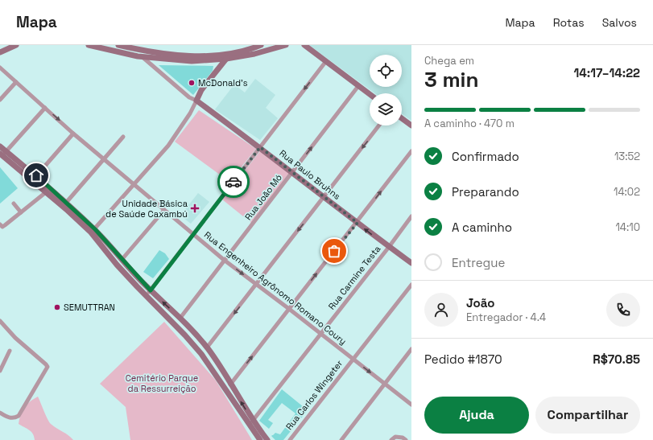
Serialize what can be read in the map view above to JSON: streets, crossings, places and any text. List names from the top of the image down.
{
  "streets": {
    "main road": ["Rua Paulo Bruhns"],
    "street": [
      "Rua João Mó",
      "Rua Carmine Testa",
      "Rua Engenheiro Agrônomo Romano Coury",
      "Rua Carlos Wingeter"
    ]
  },
  "crossings": [
    ["Rua Paulo Bruhns", "Rua João Mó"],
    ["Rua Paulo Bruhns", "Rua Carmine Testa"],
    ["Rua João Mó", "Rua Engenheiro Agrônomo Romano Coury"],
    ["Rua Carmine Testa", "Rua Engenheiro Agrônomo Romano Coury"],
    ["Rua Engenheiro Agrônomo Romano Coury", "Rua Carlos Wingeter"]
  ],
  "one_way": ["Rua João Mó"],
  "parks": ["Cemitério Parque da Ressurreição"],
  "places": {
    "other": ["McDonald's", "SEMUTTRAN"],
    "health": ["Unidade Básica de Saúde Caxambú"]
  },
  "page": {
    "header": "Mapa",
    "nav": ["Mapa", "Rotas", "Salvos"],
    "heading": ["3 min", "Chega em", "14:17–14:22"],
    "panel": [
      "João",
      "Entregador · 4.4",
      "Pedido #1870",
      "R$70.85"
    ],
    "bar": "A caminho · 470 m",
    "list": [
      ["Confirmado", "13:52"],
      ["Preparando", "14:02"],
      ["A caminho", "14:10"],
      "Entregue"
    ],
    "buttons": ["Ajuda", "Compartilhar"]
  }
}
